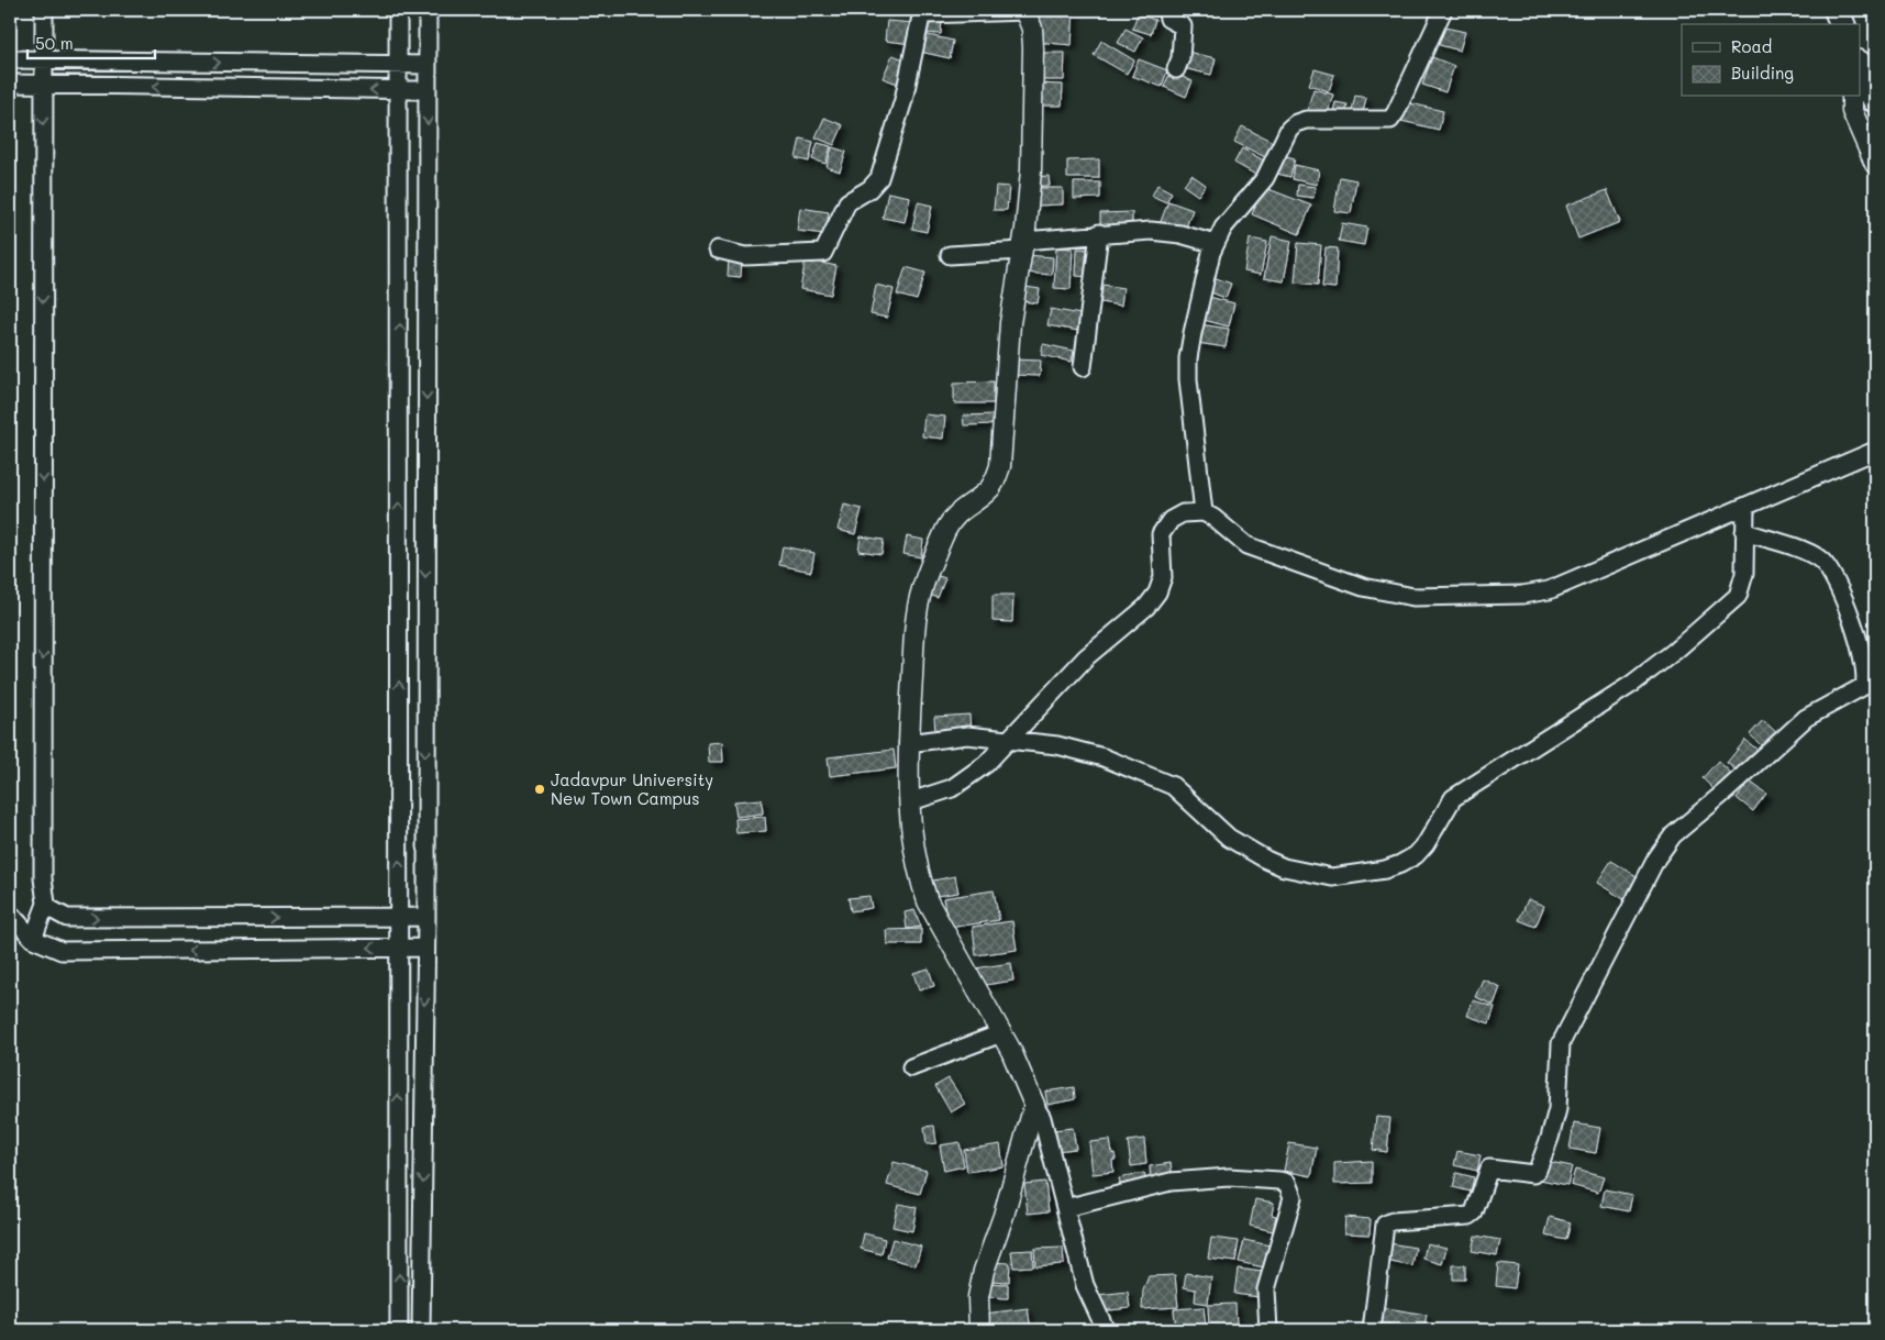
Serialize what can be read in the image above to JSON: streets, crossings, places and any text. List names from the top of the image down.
{
  "places": ["Jadavpur University New Town Campus"],
  "legend": ["Road", "Building"],
  "scale_bar": "50 m"
}
